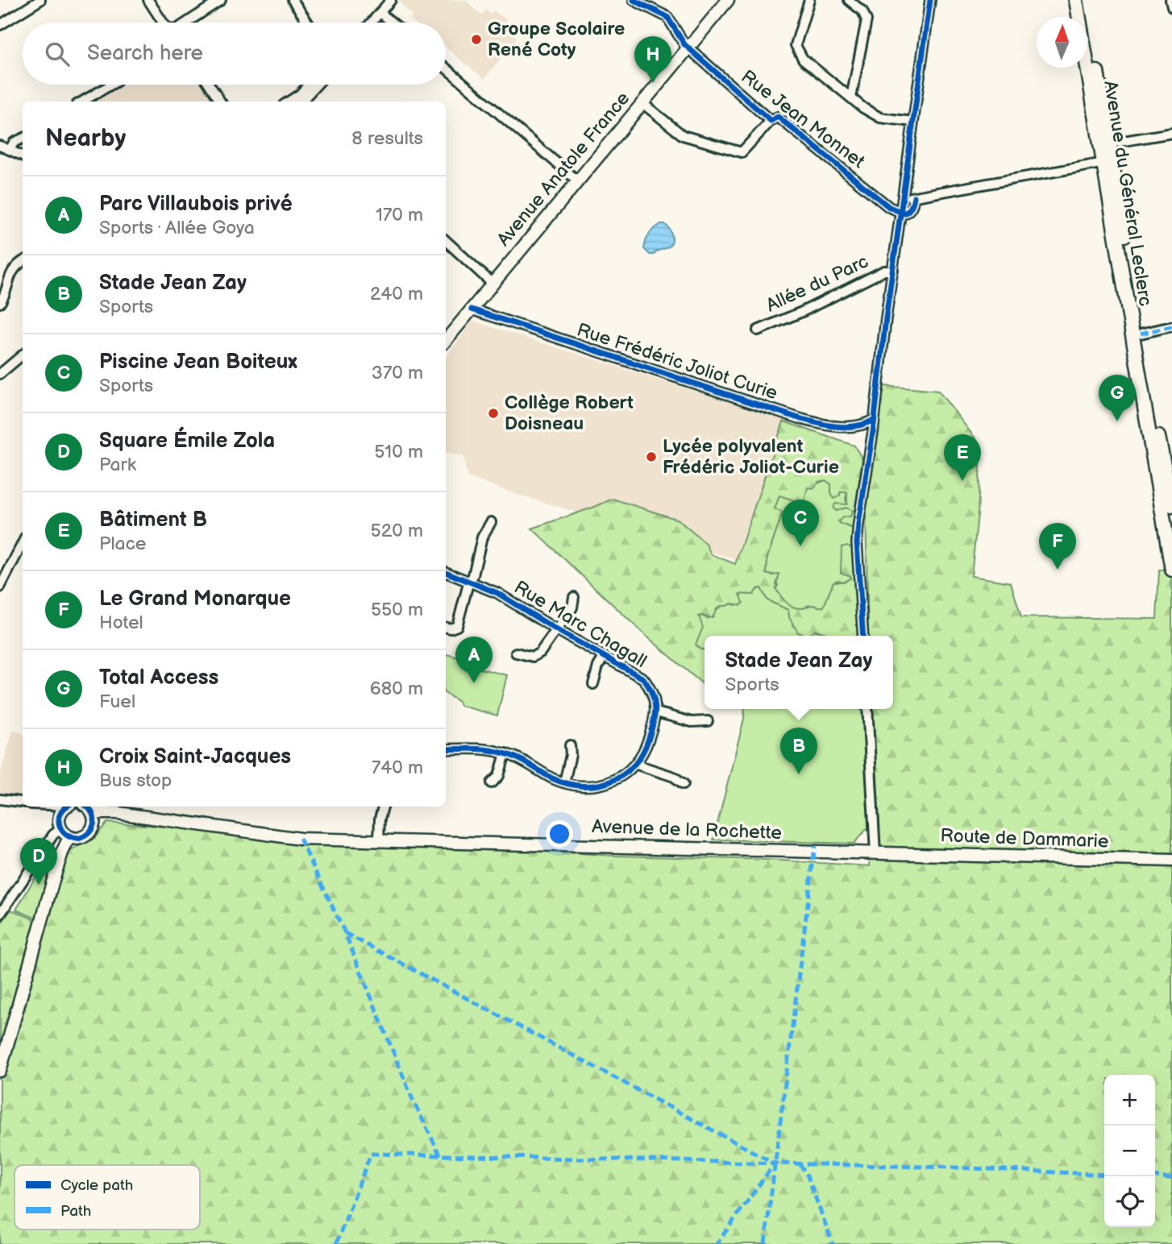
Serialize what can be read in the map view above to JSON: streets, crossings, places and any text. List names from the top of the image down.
{
  "streets": {
    "main road": [
      "Avenue Anatole France",
      "Avenue du Général Leclerc",
      "Avenue de la Rochette",
      "Route de Dammarie"
    ],
    "street": [
      "Rue Jean Monnet",
      "Allée du Parc",
      "Rue Frédéric Joliot Curie",
      "Rue Marc Chagall"
    ]
  },
  "crossings": [
    ["Rue Jean Monnet", "Avenue Anatole France"],
    ["Avenue Anatole France", "Rue Frédéric Joliot Curie"],
    ["Avenue de la Rochette", "Route de Dammarie"]
  ],
  "places": ["Groupe Scolaire René Coty", "Collège Robert Doisneau", "Lycée polyvalent Frédéric Joliot-Curie"],
  "legend": ["Cycle path", "Path"],
  "north": "top",
  "page": {
    "search": "Search here",
    "pins": [
      "H",
      "G",
      "E",
      "C",
      "F",
      "A",
      "B",
      "D"
    ],
    "heading": ["Nearby", "8 results"],
    "list": [
      {
        "mark": "A",
        "name": "Parc Villaubois privé",
        "note": "Sports · Allée Goya",
        "value": "170 m"
      },
      {
        "mark": "B",
        "name": "Stade Jean Zay",
        "note": "Sports",
        "value": "240 m"
      },
      {
        "mark": "C",
        "name": "Piscine Jean Boiteux",
        "note": "Sports",
        "value": "370 m"
      },
      {
        "mark": "D",
        "name": "Square Émile Zola",
        "note": "Park",
        "value": "510 m"
      },
      {
        "mark": "E",
        "name": "Bâtiment B",
        "note": "Place",
        "value": "520 m"
      },
      {
        "mark": "F",
        "name": "Le Grand Monarque",
        "note": "Hotel",
        "value": "550 m"
      },
      {
        "mark": "G",
        "name": "Total Access",
        "note": "Fuel",
        "value": "680 m"
      },
      {
        "mark": "H",
        "name": "Croix Saint-Jacques",
        "note": "Bus stop",
        "value": "740 m"
      }
    ],
    "popup": ["Stade Jean Zay", "Sports"],
    "map_buttons": ["+", "−"]
  }
}
